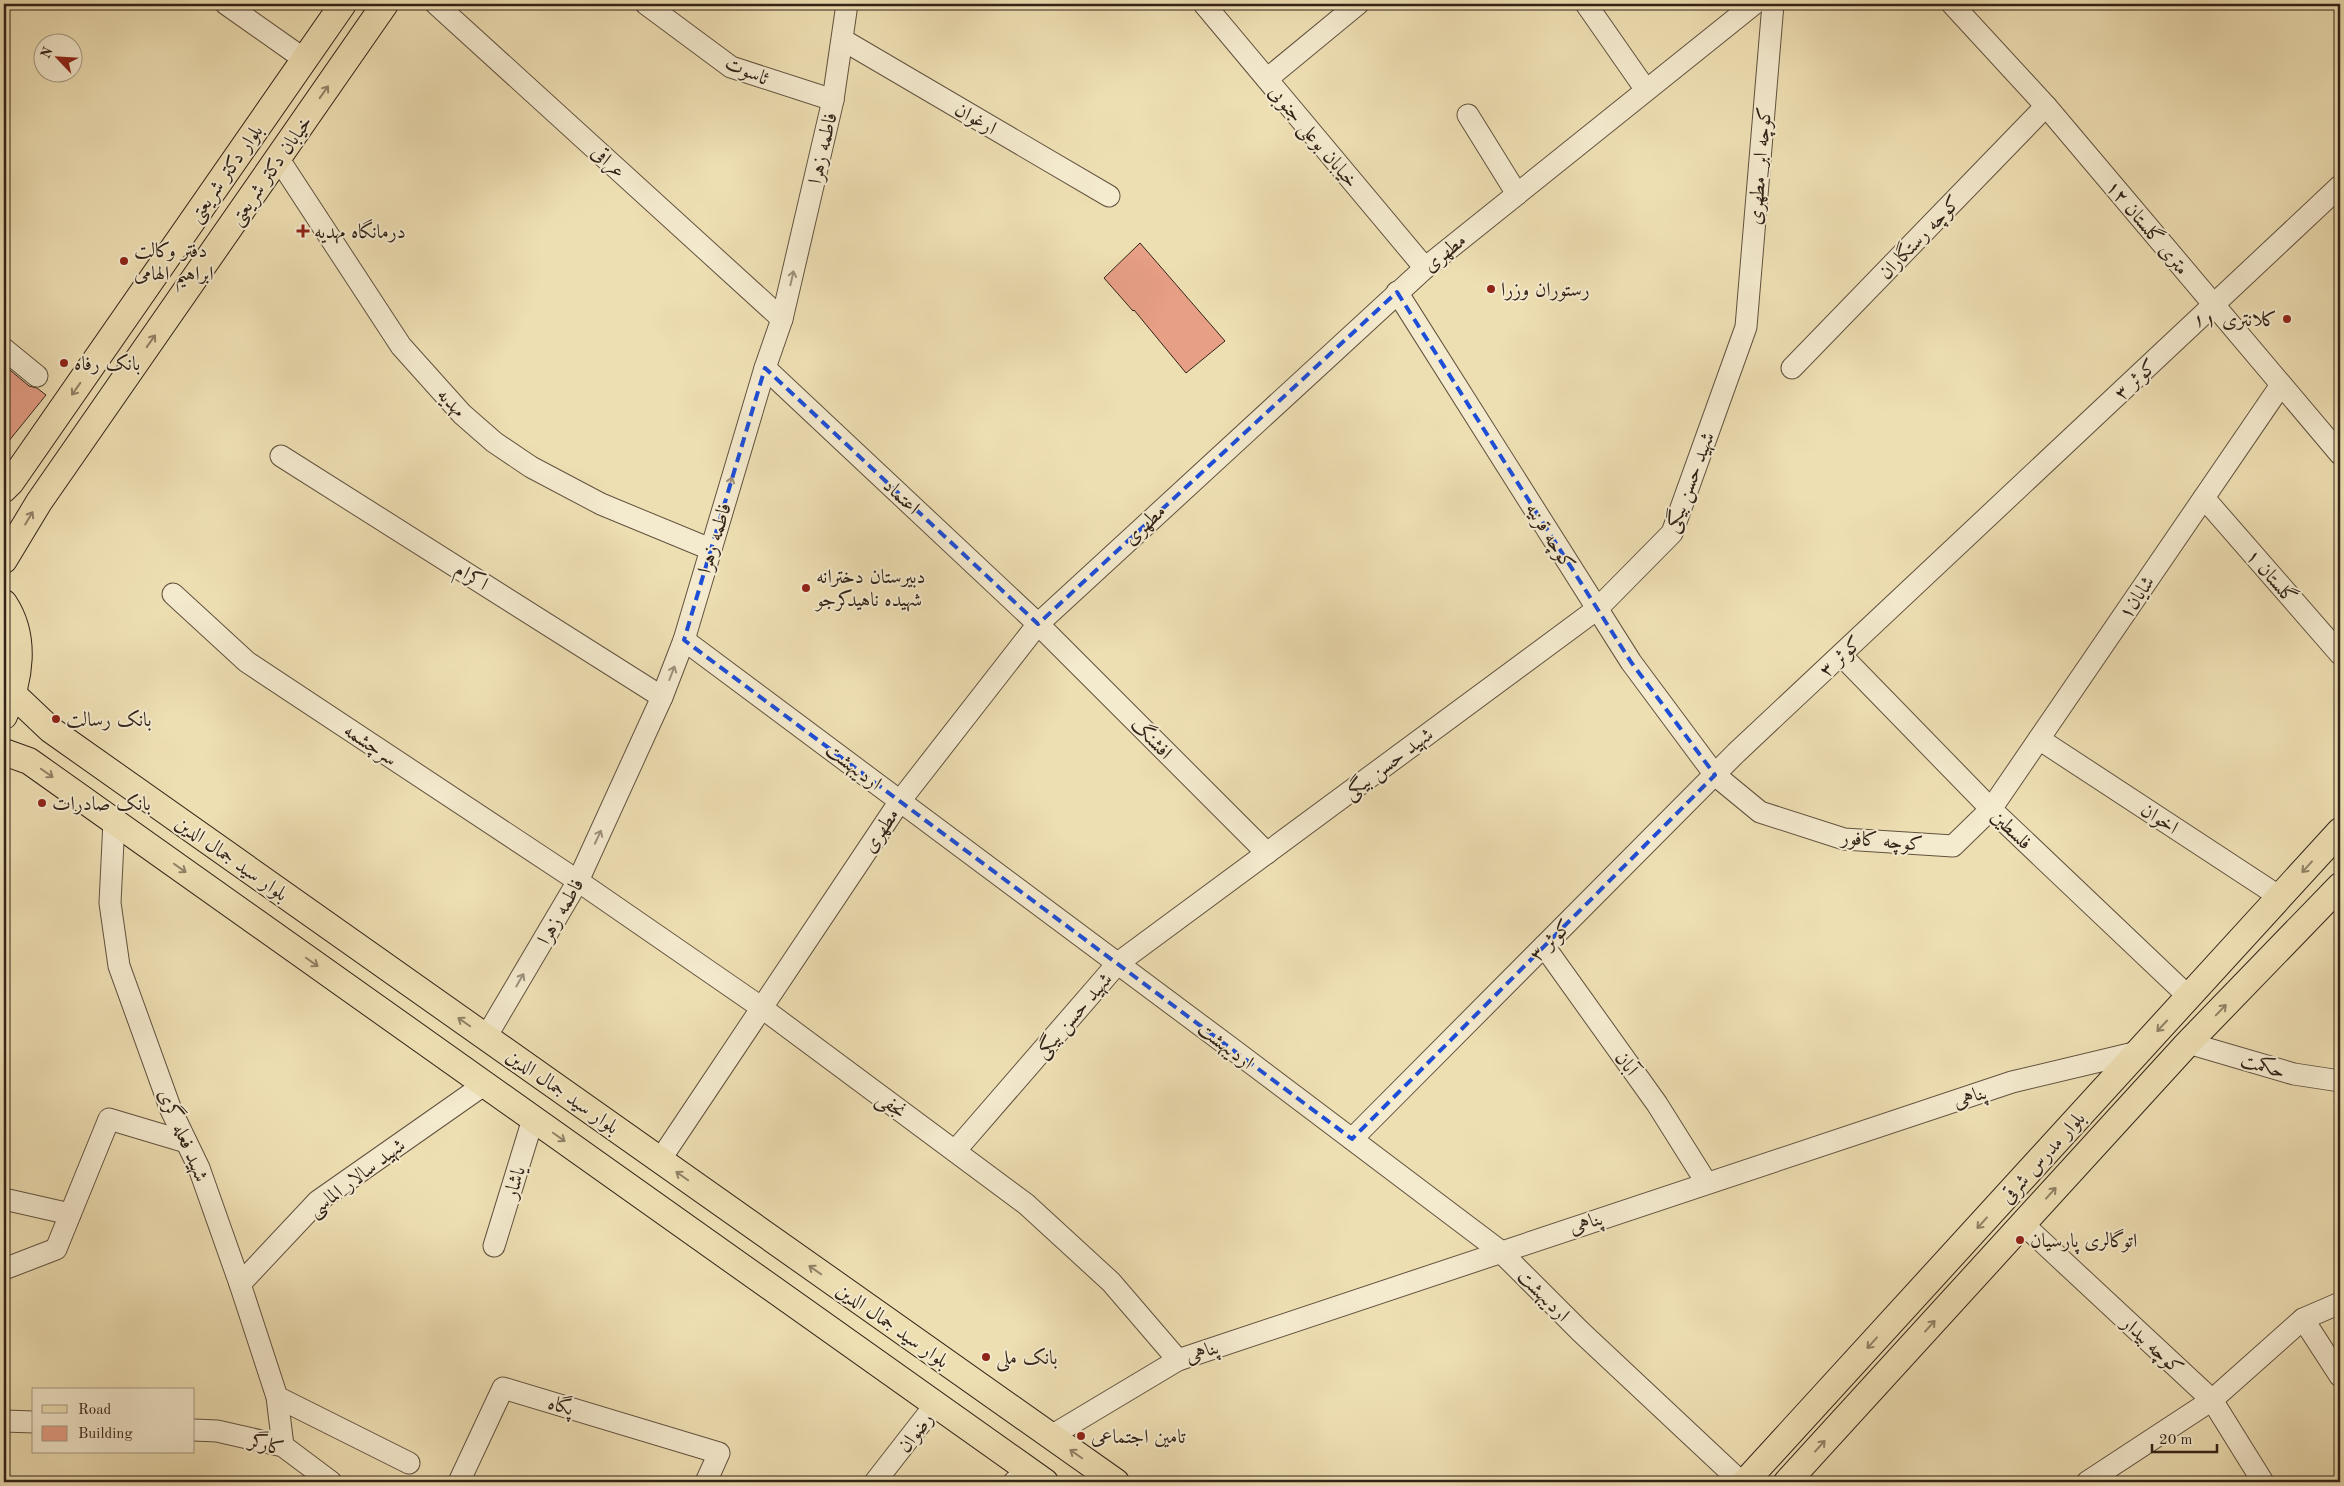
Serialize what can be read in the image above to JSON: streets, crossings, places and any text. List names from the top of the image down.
{
  "streets": {
    "main road": [
      "خیابان دکتر شریعتی",
      "بلوار دکتر شریعتی",
      "بلوار سید جمال الدین",
      "بلوار مدرس شرقی"
    ],
    "street": [
      "ئاسوت",
      "ارغوان",
      "خیابان بوعلی جنوبی",
      "فاطمه زهرا",
      "عراقی",
      "کوچه ابر_مطهری",
      "۱۲ متری گلستان",
      "کوچه رستگاران",
      "مطهری",
      "کوثر ۳",
      "مهدیه",
      "شهید حسن بیگی",
      "اعتماد",
      "کوچه قرنیه",
      "اکرام",
      "گلستان ۱",
      "شایان۱",
      "افشنگ",
      "سرچشمه",
      "اردیبهشت",
      "اخوان",
      "فلسطین",
      "کوچه کافور",
      "آبان",
      "حکمت",
      "پناهی",
      "نجفی",
      "شهید فعله گری",
      "شهید سالار الماسی",
      "یاشار",
      "کوچه بیدار",
      "پگاه",
      "رضوان",
      "کارگر"
    ]
  },
  "crossings": [
    ["ئاسوت", "فاطمه زهرا"],
    ["ارغوان", "فاطمه زهرا"],
    ["خیابان بوعلی جنوبی", "مطهری"],
    ["فاطمه زهرا", "عراقی"],
    ["فاطمه زهرا", "مهدیه"],
    ["فاطمه زهرا", "اعتماد"],
    ["فاطمه زهرا", "اکرام"],
    ["فاطمه زهرا", "سرچشمه"],
    ["فاطمه زهرا", "اردیبهشت"],
    ["فاطمه زهرا", "بلوار سید جمال الدین"],
    ["فاطمه زهرا", "نجفی"],
    ["کوچه ابر_مطهری", "شهید حسن بیگی"],
    ["خیابان دکتر شریعتی", "مهدیه"],
    ["۱۲ متری گلستان", "کوچه رستگاران"],
    ["۱۲ متری گلستان", "کوثر ۳"],
    ["۱۲ متری گلستان", "شایان۱"],
    ["مطهری", "اعتماد"],
    ["مطهری", "کوچه قرنیه"],
    ["مطهری", "افشنگ"],
    ["مطهری", "اردیبهشت"],
    ["مطهری", "بلوار سید جمال الدین"],
    ["مطهری", "نجفی"],
    ["کوثر ۳", "کوچه قرنیه"],
    ["کوثر ۳", "اردیبهشت"],
    ["کوثر ۳", "فلسطین"],
    ["کوثر ۳", "کوچه کافور"],
    ["کوثر ۳", "آبان"],
    ["شهید حسن بیگی", "کوچه قرنیه"],
    ["شهید حسن بیگی", "افشنگ"],
    ["شهید حسن بیگی", "اردیبهشت"],
    ["شهید حسن بیگی", "نجفی"],
    ["اعتماد", "افشنگ"],
    ["کوچه قرنیه", "کوچه کافور"],
    ["گلستان ۱", "شایان۱"],
    ["شایان۱", "اخوان"],
    ["شایان۱", "فلسطین"],
    ["شایان۱", "کوچه کافور"],
    ["سرچشمه", "نجفی"],
    ["اردیبهشت", "پناهی"],
    ["اخوان", "بلوار مدرس شرقی"],
    ["فلسطین", "کوچه کافور"],
    ["فلسطین", "بلوار مدرس شرقی"],
    ["بلوار سید جمال الدین", "پناهی"],
    ["بلوار سید جمال الدین", "شهید فعله گری"],
    ["بلوار سید جمال الدین", "شهید سالار الماسی"],
    ["بلوار سید جمال الدین", "یاشار"],
    ["بلوار سید جمال الدین", "رضوان"],
    ["آبان", "پناهی"],
    ["حکمت", "بلوار مدرس شرقی"],
    ["پناهی", "نجفی"],
    ["پناهی", "بلوار مدرس شرقی"],
    ["شهید فعله گری", "شهید سالار الماسی"],
    ["شهید فعله گری", "کارگر"],
    ["بلوار مدرس شرقی", "کوچه بیدار"]
  ],
  "one_way": ["فاطمه زهرا", "خیابان دکتر شریعتی", "بلوار دکتر شریعتی"],
  "places": {
    "health": ["درمانگاه مهدیه"],
    "other": [
      "دفتر وکالت ابراهیم الهامی",
      "رستوران وزرا",
      "کلانتری ۱۱",
      "بانک رفاه",
      "دبیرستان دخترانه شهیده ناهیدکرجو",
      "بانک رسالت",
      "بانک صادرات",
      "اتوگالری پارسیان",
      "بانک ملی",
      "تامین اجتماعی"
    ]
  },
  "legend": ["Road", "Building"],
  "scale_bar": "20 m",
  "north": "top left"
}
